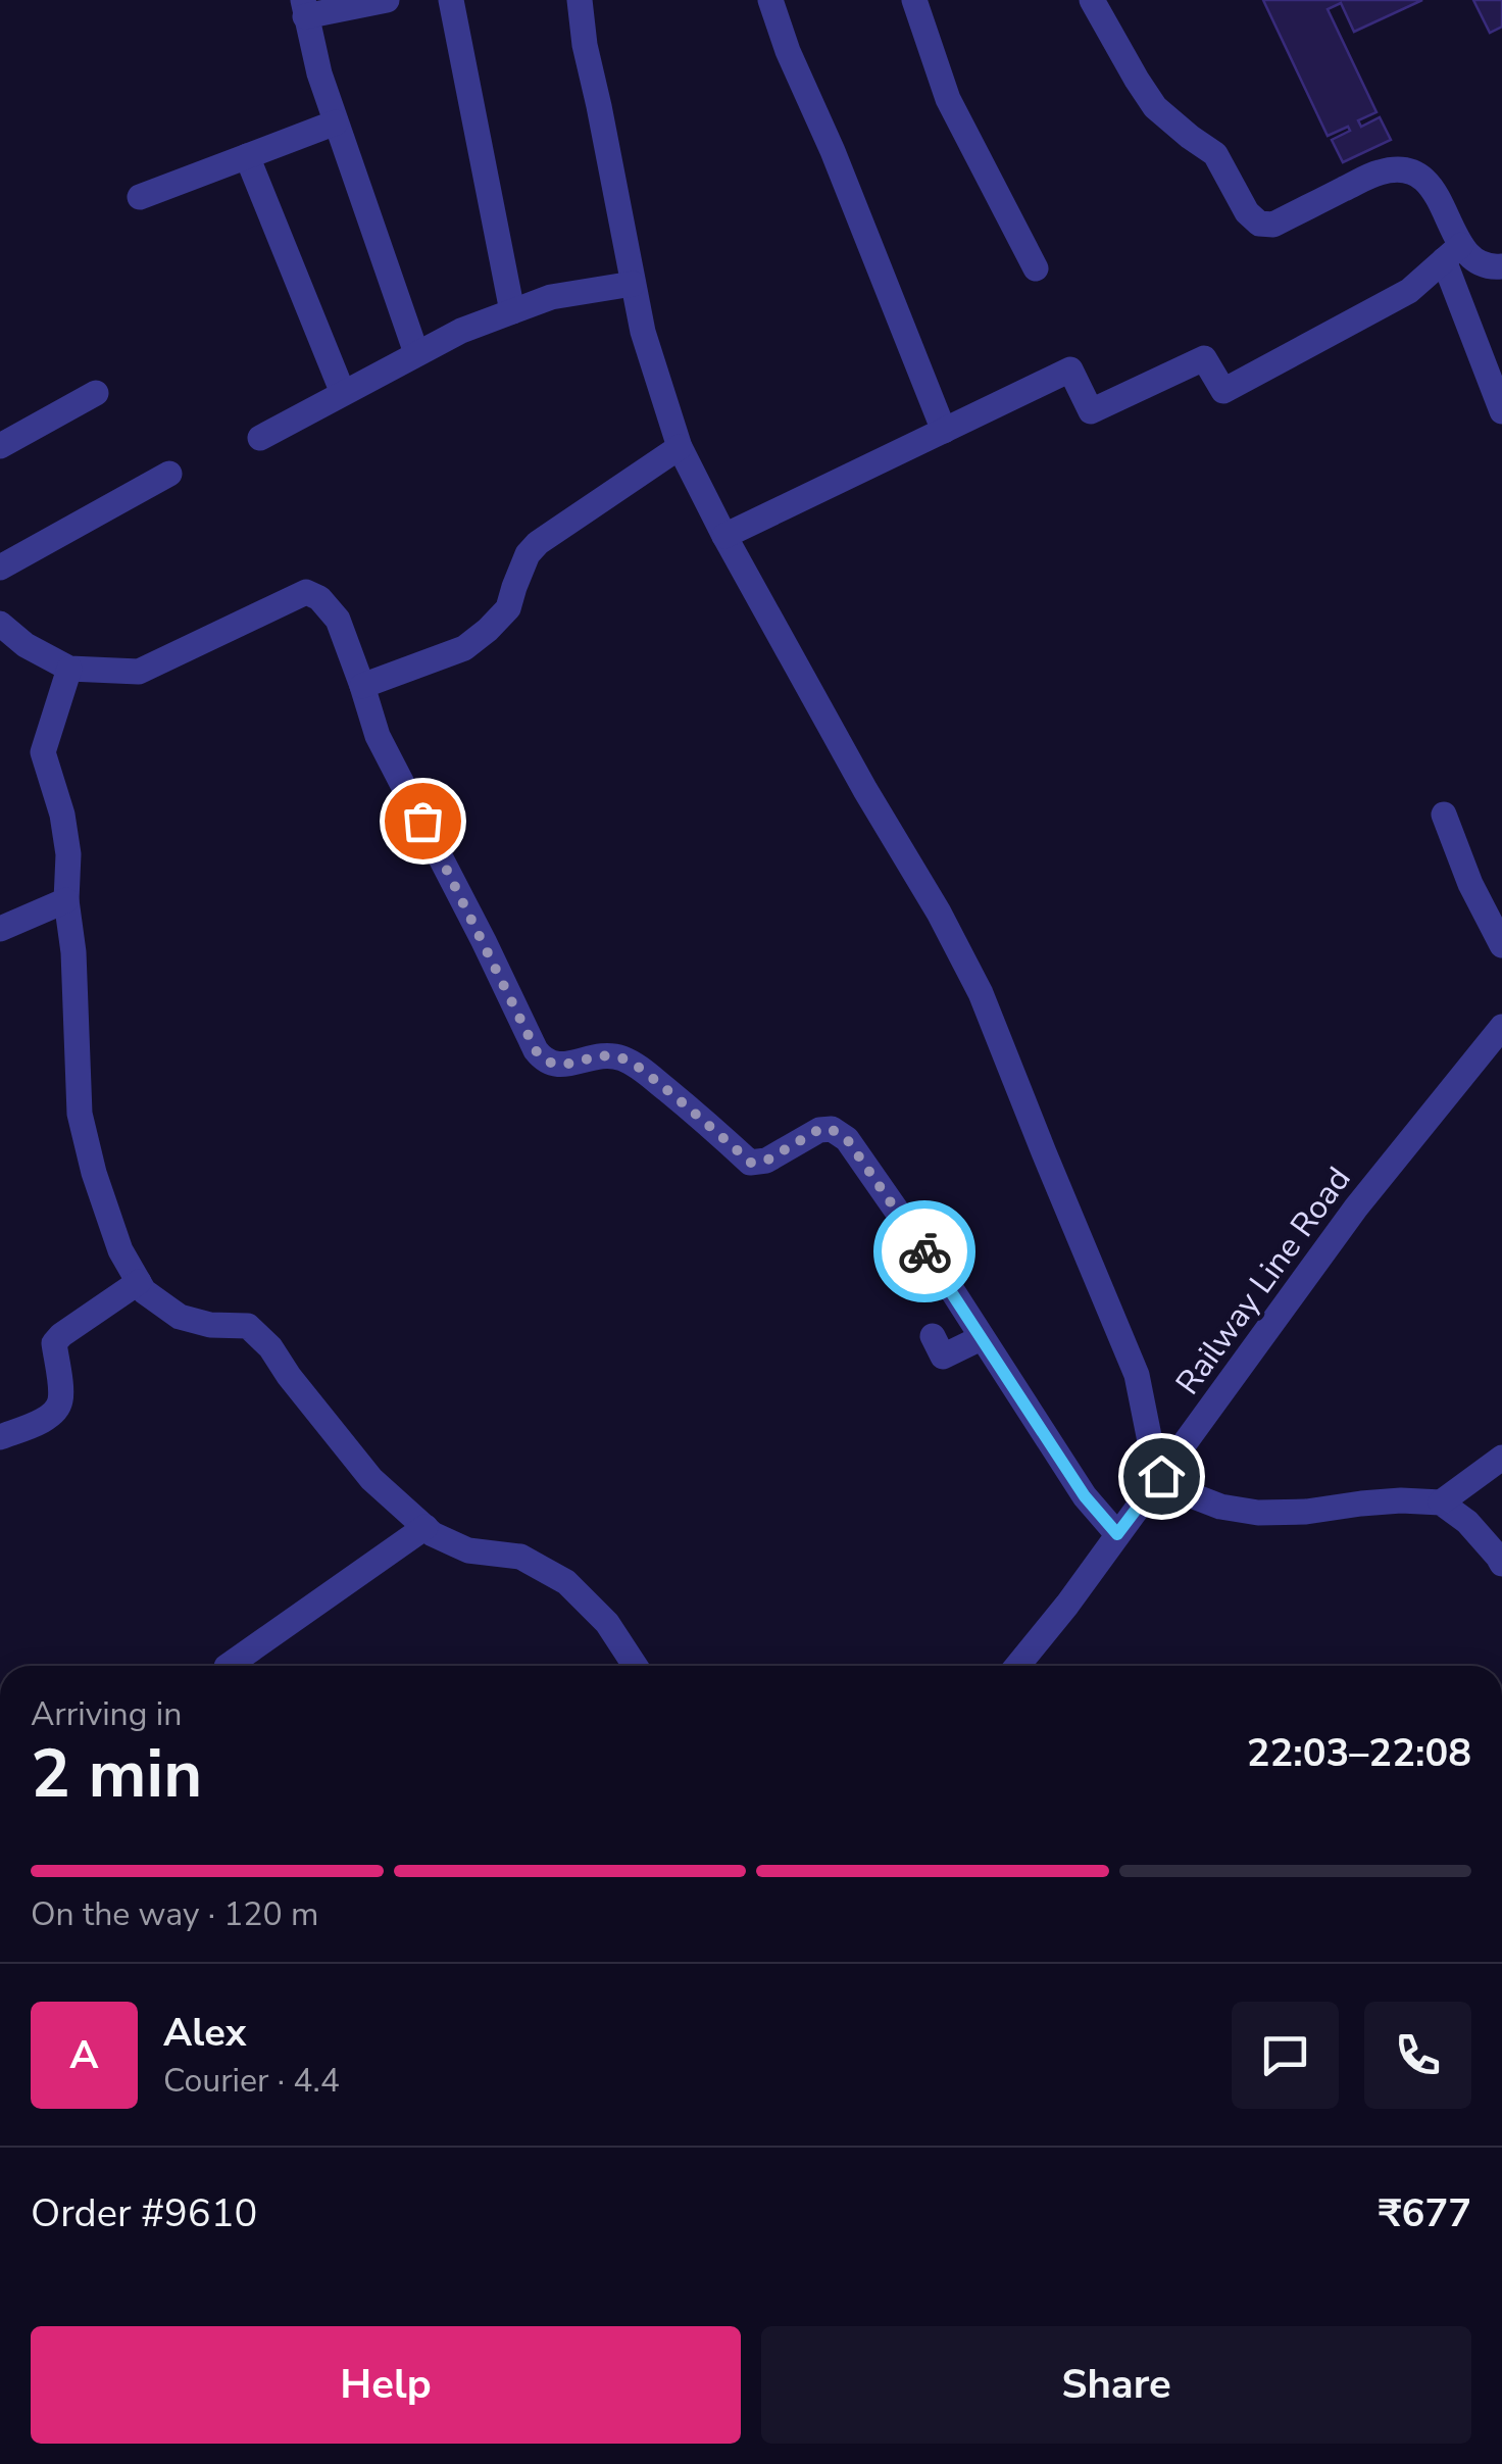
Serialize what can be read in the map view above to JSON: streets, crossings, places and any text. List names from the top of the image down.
{
  "streets": {
    "street": ["Railway Line Road"]
  },
  "page": {
    "heading": ["2 min", "Arriving in", "22:03–22:08"],
    "panel": [
      "Alex",
      "Courier · 4.4",
      "Order #9610",
      "₹677"
    ],
    "bar": "On the way · 120 m",
    "round": "A",
    "buttons": ["Help", "Share"]
  }
}
